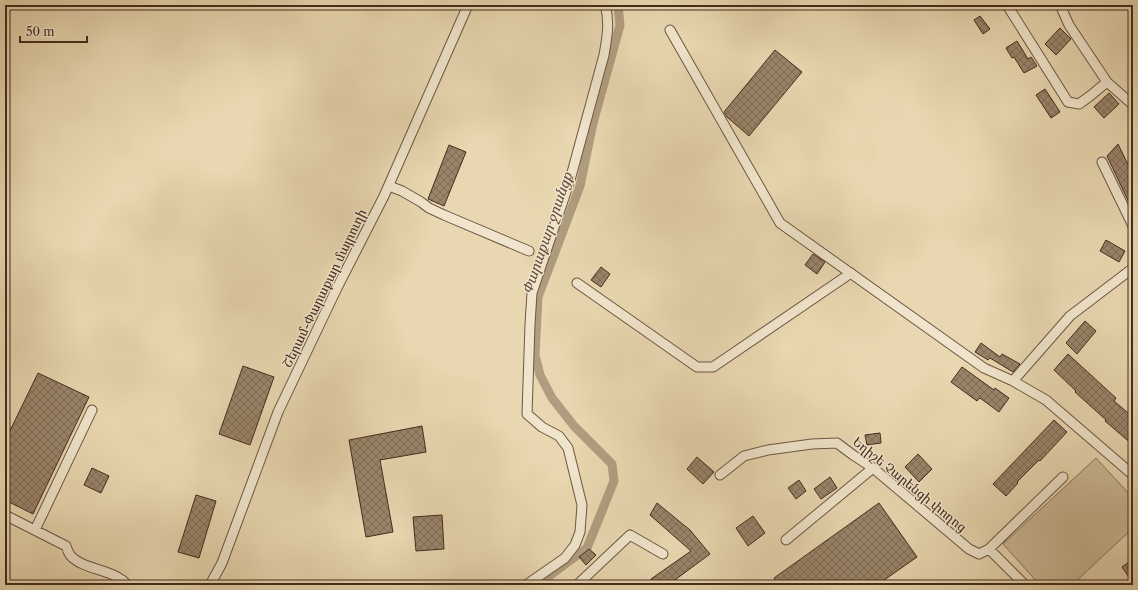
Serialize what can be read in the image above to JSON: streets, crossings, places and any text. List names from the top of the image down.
{
  "streets": {
    "street": ["Շերամ-Փարաքար մայրուղի", "Եղիշե Չարենցի փողոց"]
  },
  "water": ["Փարաքար ջրանցք"],
  "scale_bar": "50 m"
}
